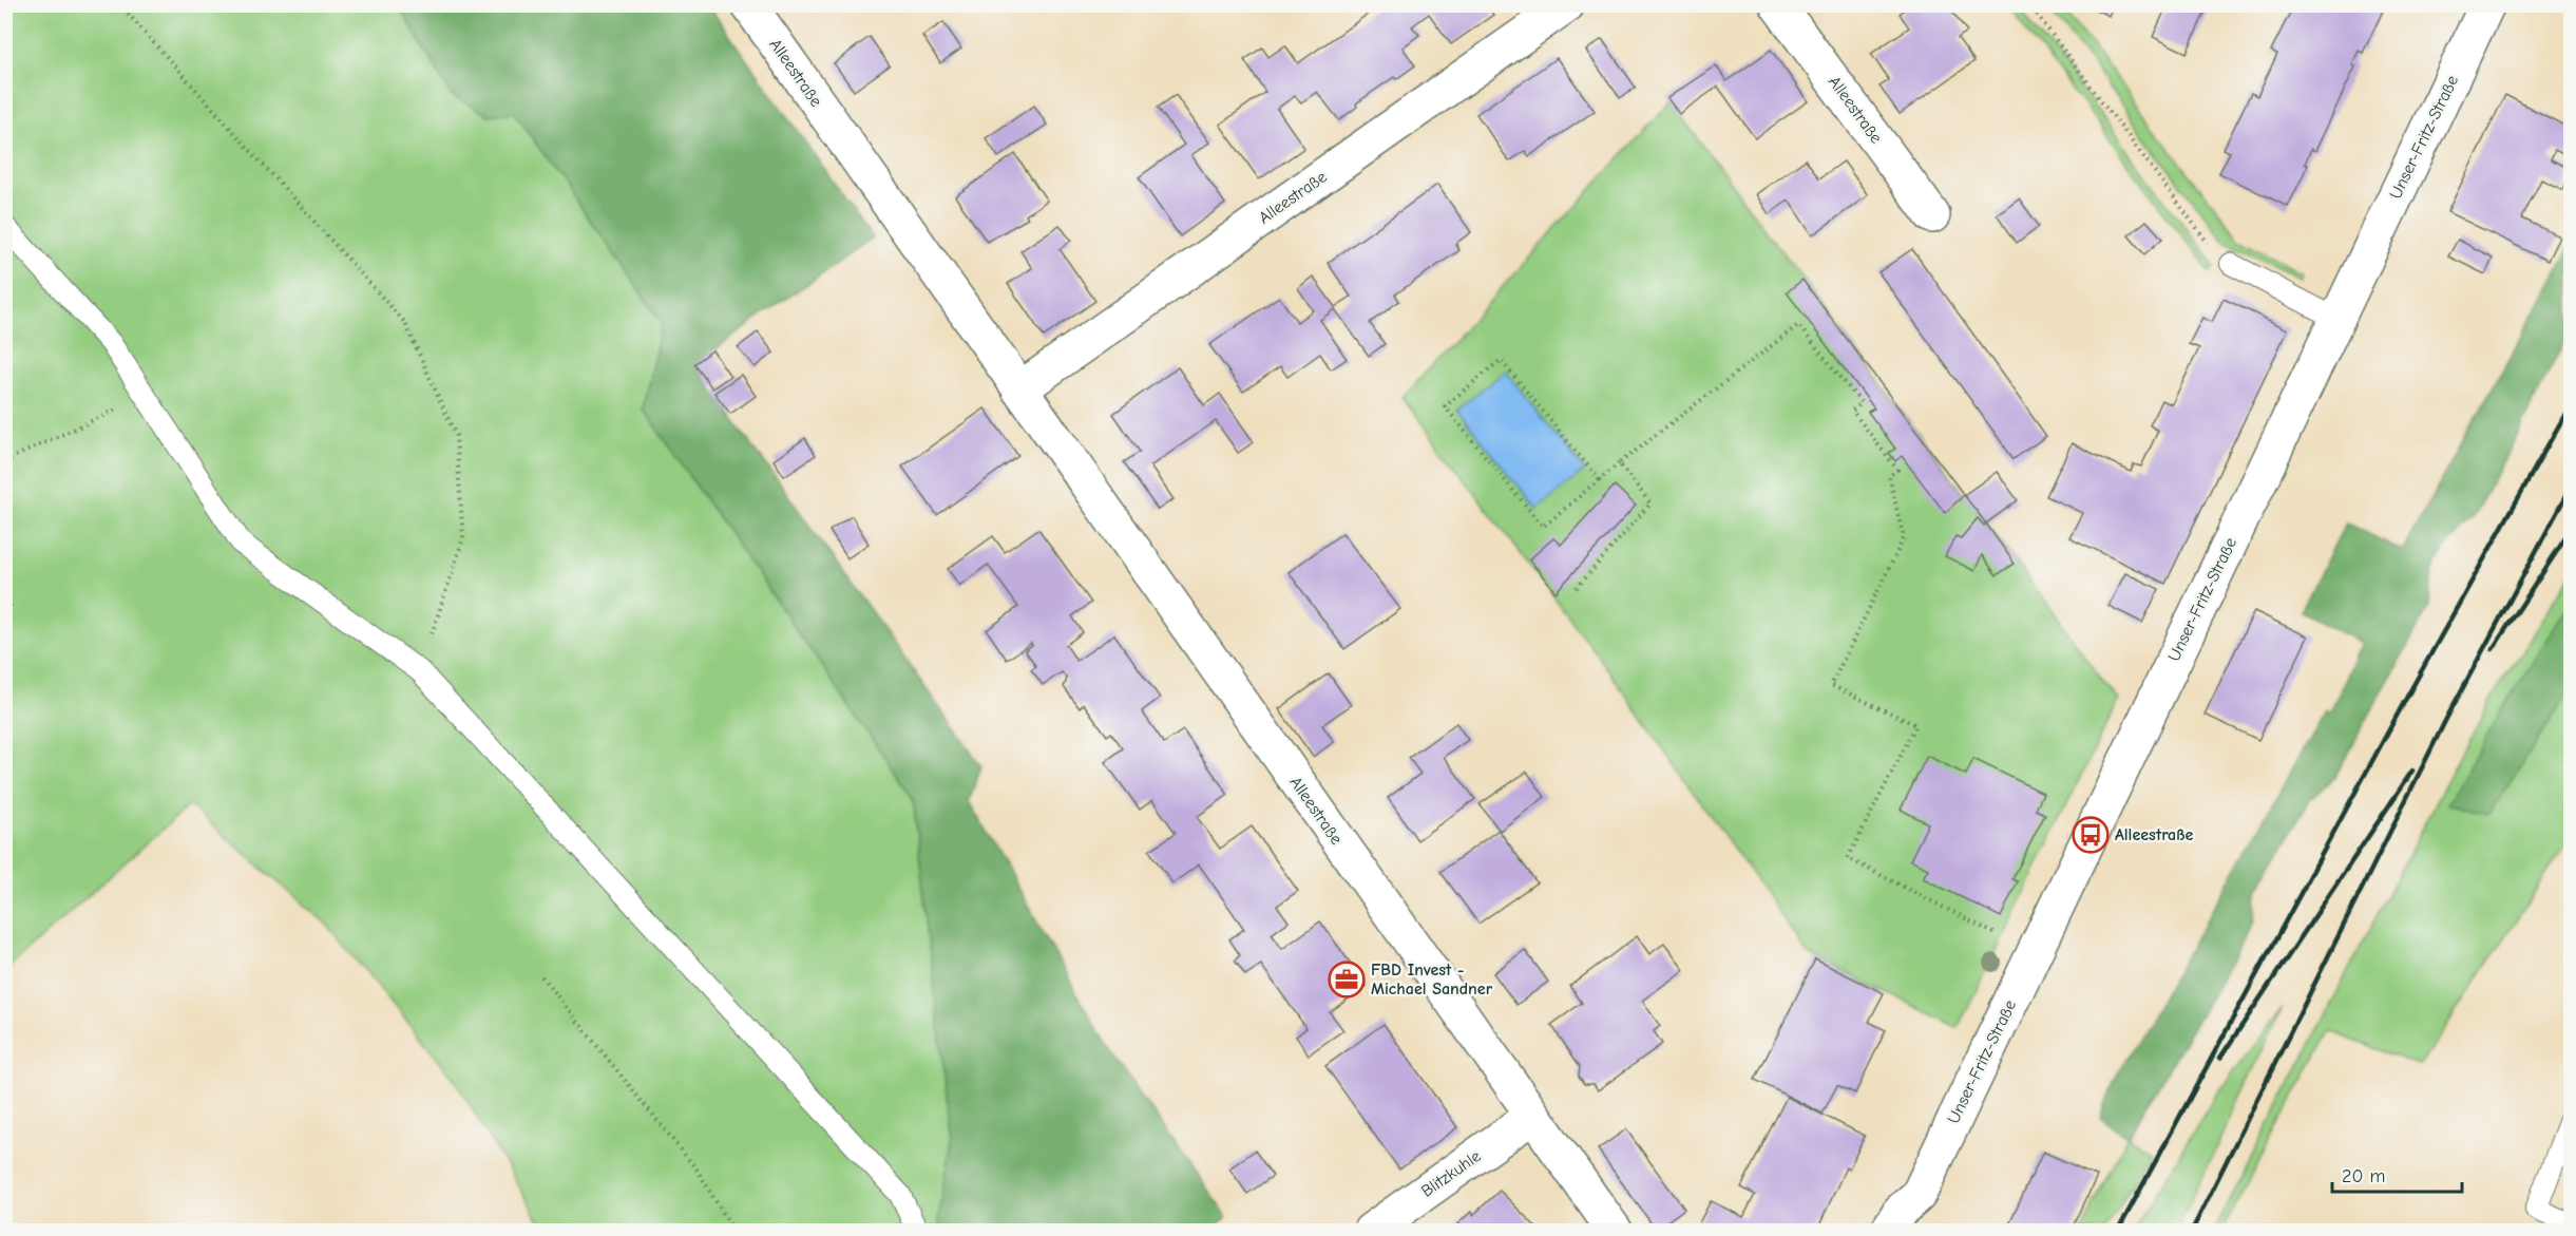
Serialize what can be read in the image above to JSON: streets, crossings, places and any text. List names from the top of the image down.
{
  "streets": {
    "street": ["Alleestraße", "Unser-Fritz-Straße", "Blitzkuhle"]
  },
  "crossings": [
    ["Alleestraße", "Blitzkuhle"]
  ],
  "places": {
    "bus stop": ["Alleestraße"],
    "office": ["FBD Invest - Michael Sandner"]
  },
  "scale_bar": "20 m"
}
